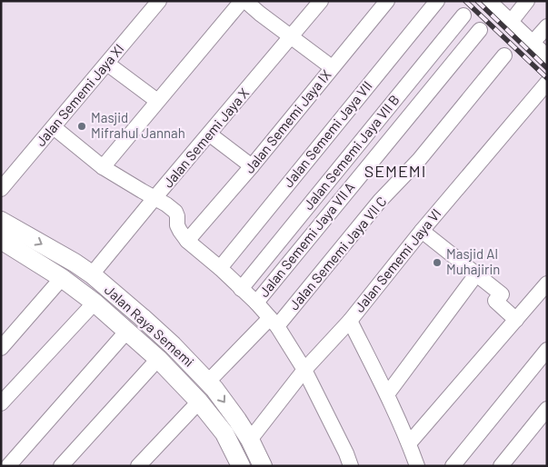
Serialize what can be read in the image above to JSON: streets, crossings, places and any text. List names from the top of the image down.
{
  "streets": {
    "main road": ["Jalan Raya Sememi"],
    "street": [
      "Jalan Sememi Jaya XI",
      "Jalan Sememi Jaya IX",
      "Jalan Sememi Jaya VII",
      "Jalan Sememi Jaya X",
      "Jalan Sememi Jaya VII B",
      "Jalan Sememi Jaya VII A",
      "Jalan Sememi Jaya VII C",
      "Jalan Sememi Jaya VI"
    ]
  },
  "crossings": [
    ["Jalan Sememi Jaya X", "Jalan Raya Sememi"],
    ["Jalan Sememi Jaya VI", "Jalan Raya Sememi"]
  ],
  "districts": ["SEMEMI"],
  "places": ["Masjid Mifrahul Jannah", "Masjid Al Muhajirin"]
}
